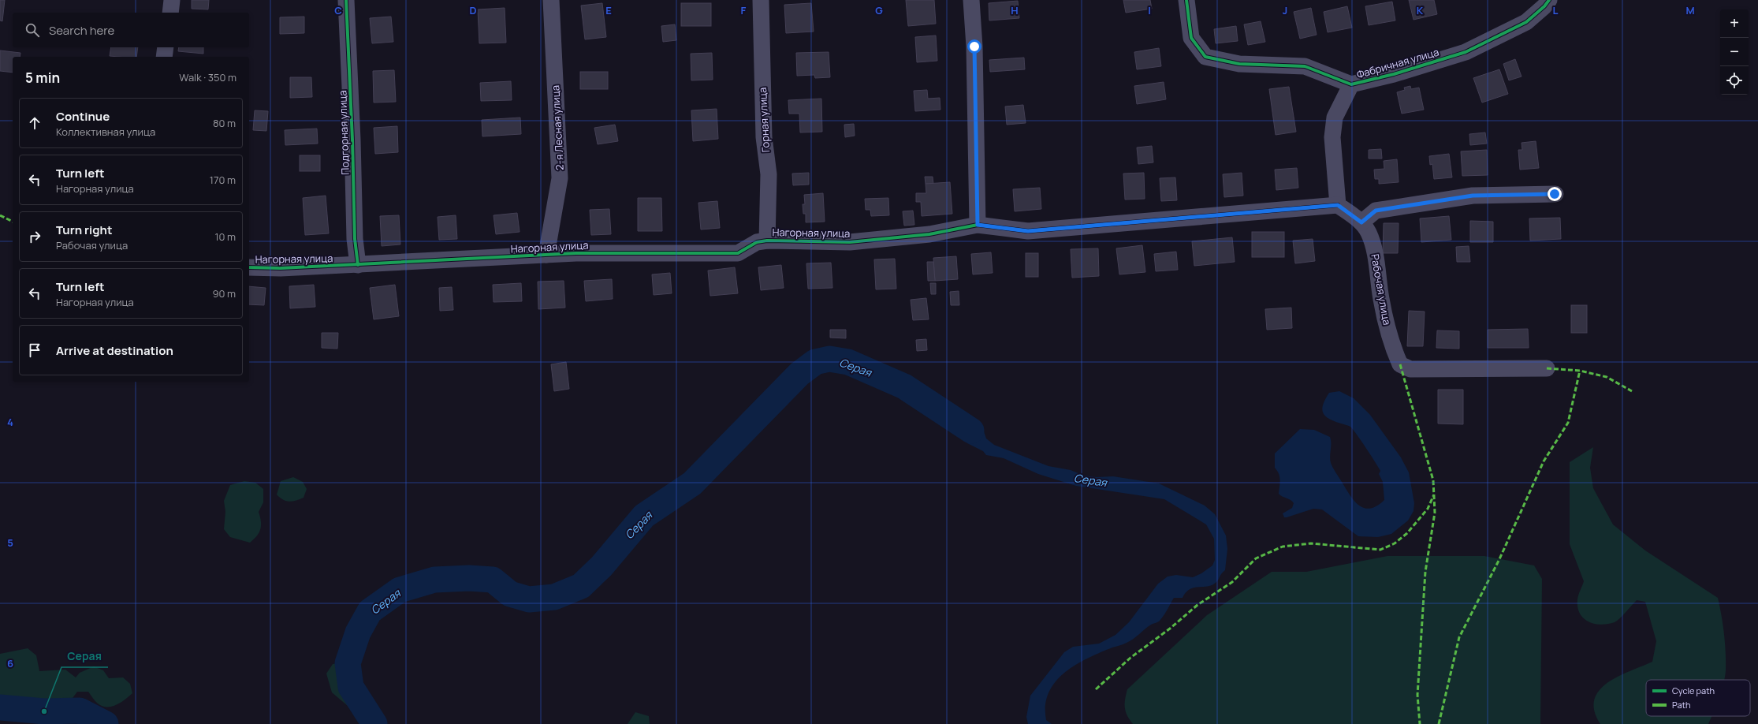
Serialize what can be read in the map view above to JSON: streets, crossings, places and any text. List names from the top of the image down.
{
  "streets": {
    "street": [
      "Фабричная улица",
      "Горная улица",
      "2-я Лесная улица",
      "Подгорная улица",
      "Нагорная улица",
      "Рабочая улица"
    ]
  },
  "crossings": [
    ["Горная улица", "Нагорная улица"],
    ["2-я Лесная улица", "Нагорная улица"],
    ["Подгорная улица", "Нагорная улица"],
    ["Нагорная улица", "Рабочая улица"]
  ],
  "water": ["Серая"],
  "places": ["Серая"],
  "legend": ["Cycle path", "Path"],
  "page": {
    "map_buttons": ["+", "−"],
    "search": "Search here",
    "heading": ["5 min", "Walk · 350 m"],
    "list": [
      ["Continue", "Коллективная улица", "80 m"],
      ["Turn left", "Нагорная улица", "170 m"],
      ["Turn right", "Рабочая улица", "10 m"],
      ["Turn left", "Нагорная улица", "90 m"],
      "Arrive at destination"
    ]
  },
  "grid": {
    "columns": [
      "C",
      "D",
      "E",
      "F",
      "G",
      "H",
      "I",
      "J",
      "K",
      "L",
      "M"
    ],
    "rows": ["4", "5", "6"]
  }
}
